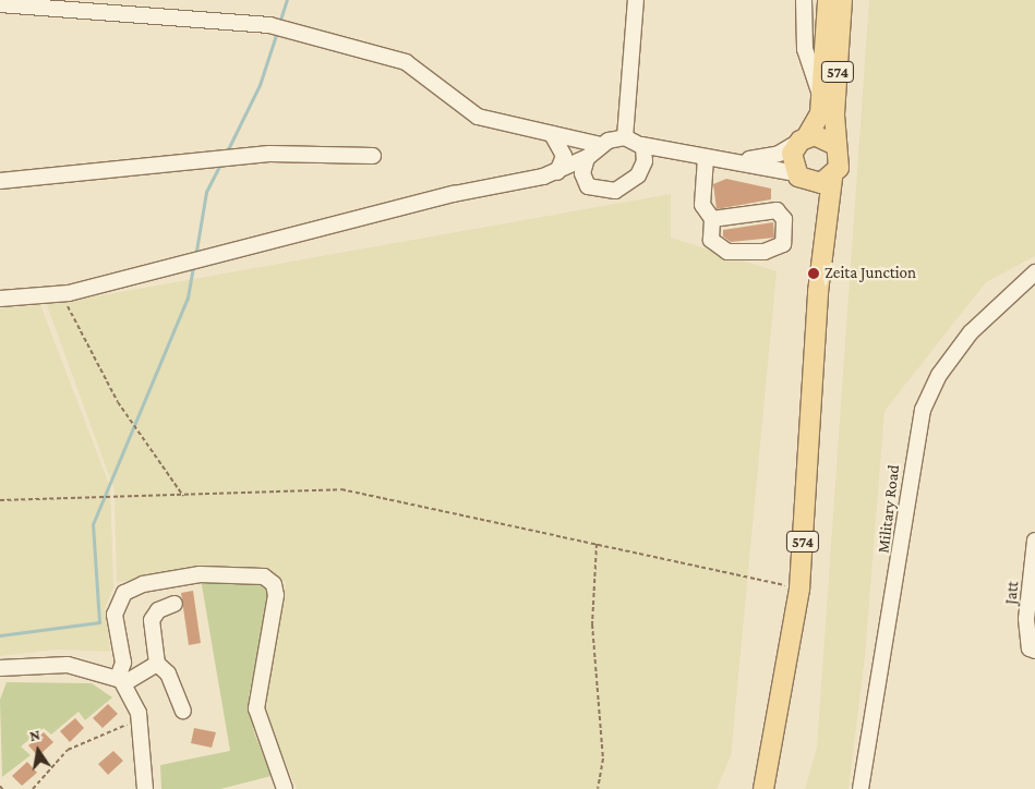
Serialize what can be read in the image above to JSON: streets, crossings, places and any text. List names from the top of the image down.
{
  "streets": {
    "main road": ["574"],
    "street": ["Military Road", "Jatt"]
  },
  "places": ["Zeita Junction"],
  "north": "top"
}
